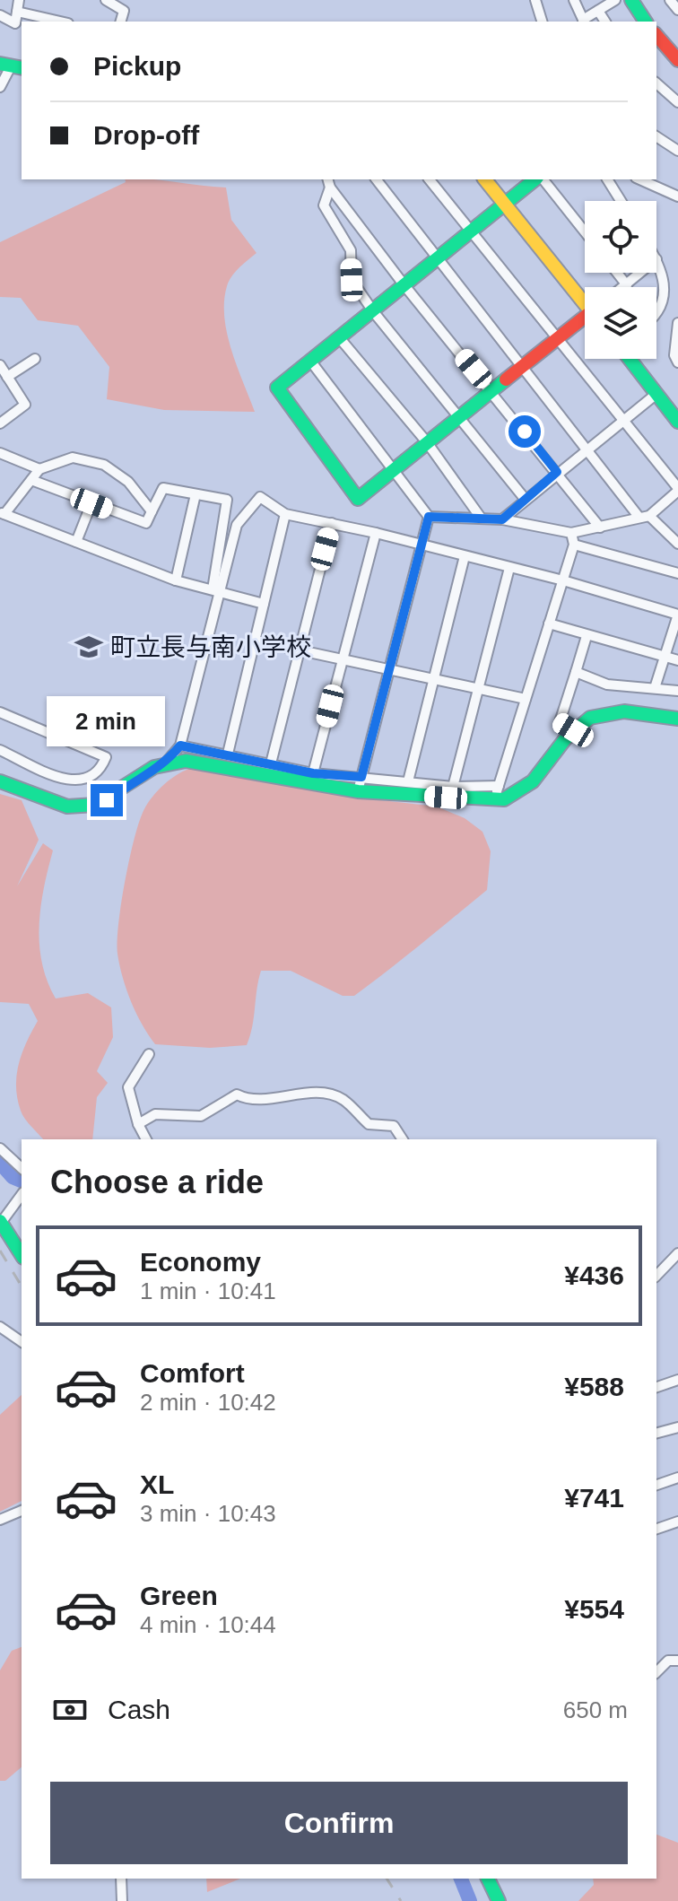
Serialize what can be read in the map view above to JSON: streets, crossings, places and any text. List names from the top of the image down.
{
  "places": {
    "school or university": ["町立長与南小学校"]
  },
  "page": {
    "banner": ["Pickup", "Drop-off"],
    "bubble": "2 min",
    "heading": "Choose a ride",
    "list": [
      {
        "name": "Economy",
        "note": "1 min · 10:41",
        "value": "¥436"
      },
      {
        "name": "Comfort",
        "note": "2 min · 10:42",
        "value": "¥588"
      },
      {
        "name": "XL",
        "note": "3 min · 10:43",
        "value": "¥741"
      },
      {
        "name": "Green",
        "note": "4 min · 10:44",
        "value": "¥554"
      }
    ],
    "pay": ["Cash", "650 m"],
    "buttons": "Confirm"
  }
}
